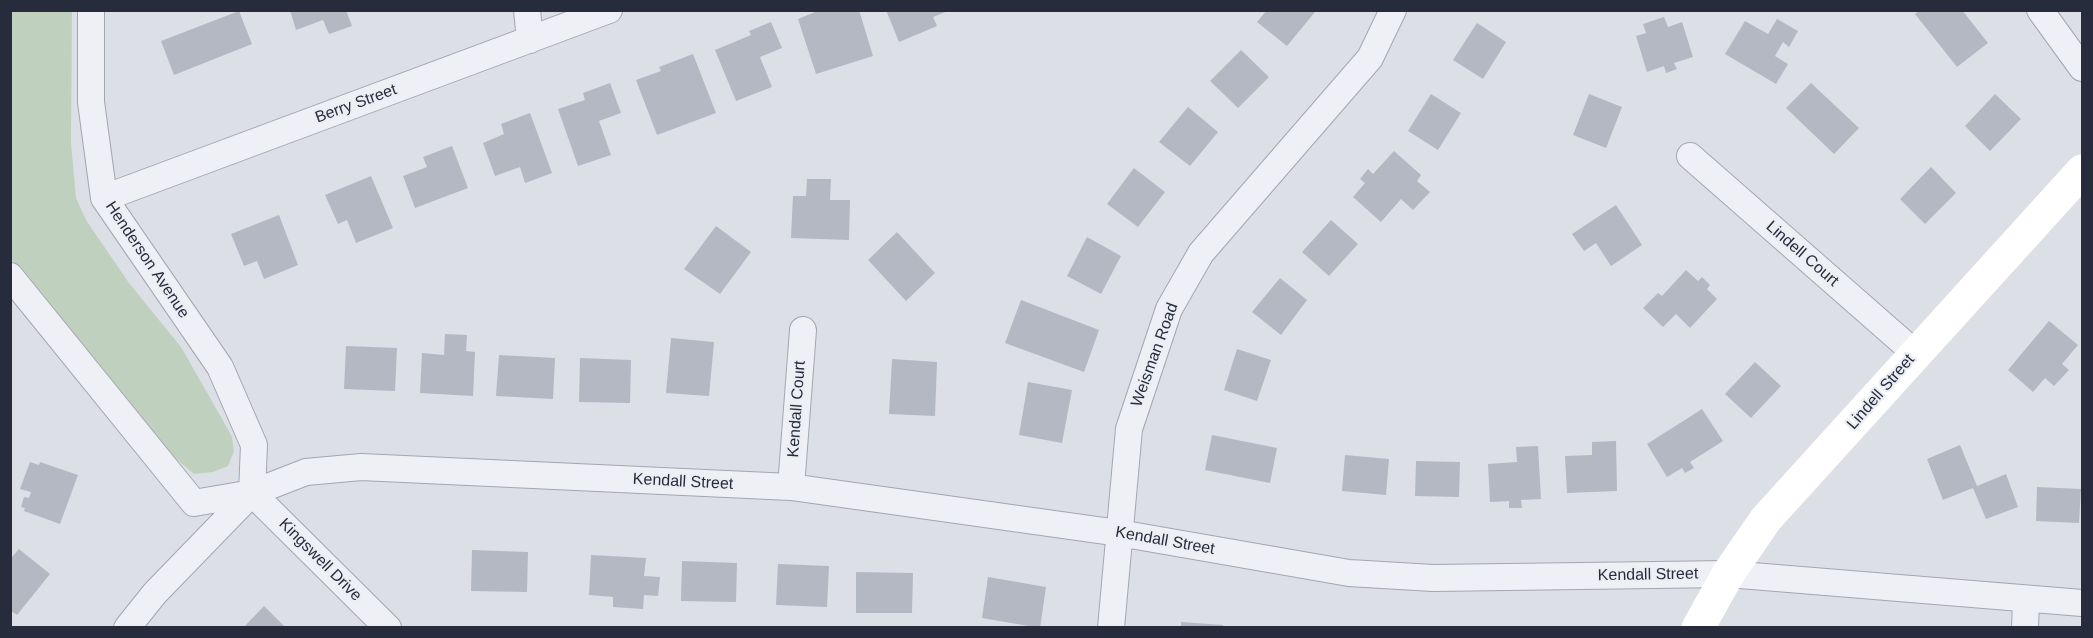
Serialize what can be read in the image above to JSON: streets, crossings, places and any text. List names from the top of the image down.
{
  "streets": {
    "street": [
      "Berry Street",
      "Lindell Court",
      "Henderson Avenue",
      "Weisman Road",
      "Lindell Street",
      "Kendall Court",
      "Kendall Street",
      "Kingswell Drive"
    ]
  },
  "crossings": [
    ["Berry Street", "Henderson Avenue"],
    ["Lindell Court", "Lindell Street"],
    ["Henderson Avenue", "Kendall Street"],
    ["Henderson Avenue", "Kingswell Drive"],
    ["Weisman Road", "Kendall Street"],
    ["Lindell Street", "Kendall Street"],
    ["Kendall Court", "Kendall Street"],
    ["Kendall Street", "Kingswell Drive"]
  ]
}
